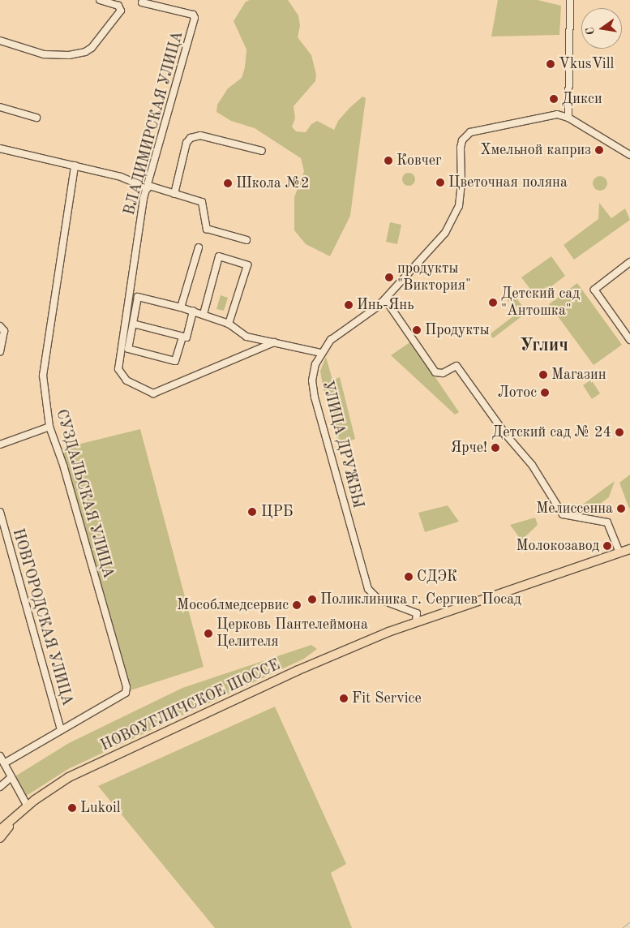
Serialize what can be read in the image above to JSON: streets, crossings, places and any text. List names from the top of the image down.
{
  "streets": {
    "main road": ["НОВОУГЛИЧСКОЕ ШОССЕ"],
    "street": [
      "ВЛАДИМИРСКАЯ УЛИЦА",
      "УЛИЦА ДРУЖБЫ",
      "СУЗДАЛЬСКАЯ УЛИЦА",
      "НОВГОРОДСКАЯ УЛИЦА"
    ]
  },
  "crossings": [
    ["УЛИЦА ДРУЖБЫ", "НОВОУГЛИЧСКОЕ ШОССЕ"],
    ["СУЗДАЛЬСКАЯ УЛИЦА", "НОВГОРОДСКАЯ УЛИЦА"]
  ],
  "districts": ["Углич"],
  "places": [
    "VkusVill",
    "Дикси",
    "Хмельной каприз",
    "Ковчег",
    "Цветочная поляна",
    "Школа №2",
    "продукты \"Виктория\"",
    "Детский сад \"Антошка\"",
    "Инь-Янь",
    "Продукты",
    "Магазин",
    "Лотос",
    "Детский сад № 24",
    "Ярче!",
    "Мелиссенна",
    "ЦРБ",
    "Молокозавод",
    "СДЭК",
    "Поликлиника г. Сергиев Посад",
    "Мособлмедсервис",
    "Церковь Пантелеймона Целителя",
    "Fit Service",
    "Lukoil"
  ],
  "north": "left"
}
